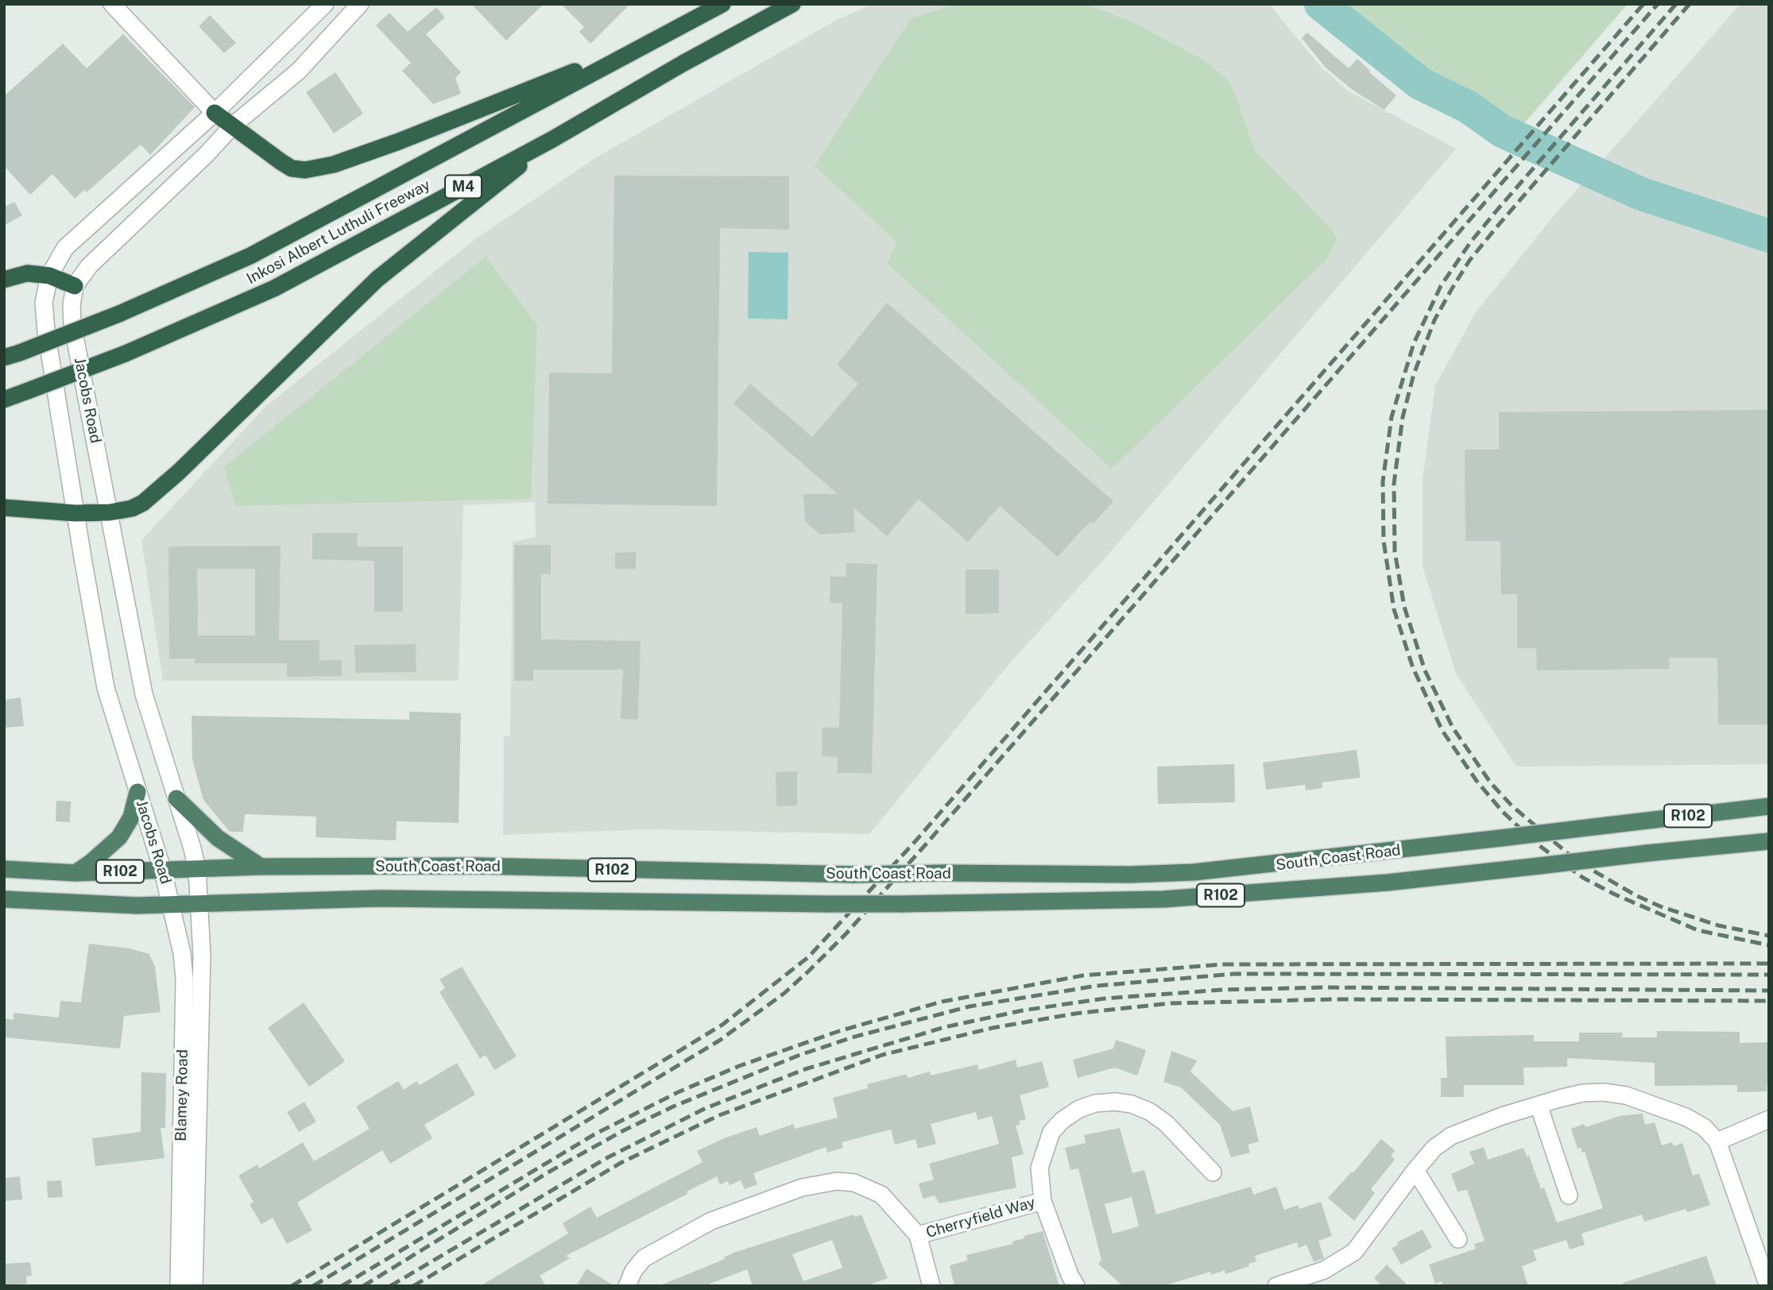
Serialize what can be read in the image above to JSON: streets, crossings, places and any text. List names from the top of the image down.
{
  "streets": {
    "highway": [
      "M4",
      "Inkosi Albert Luthuli Freeway",
      "R102",
      "South Coast Road"
    ],
    "street": ["Jacobs Road", "Blamey Road", "Cherryfield Way"]
  },
  "crossings": [
    ["Jacobs Road", "South Coast Road"],
    ["Jacobs Road", "Blamey Road"],
    ["South Coast Road", "Blamey Road"]
  ]
}
